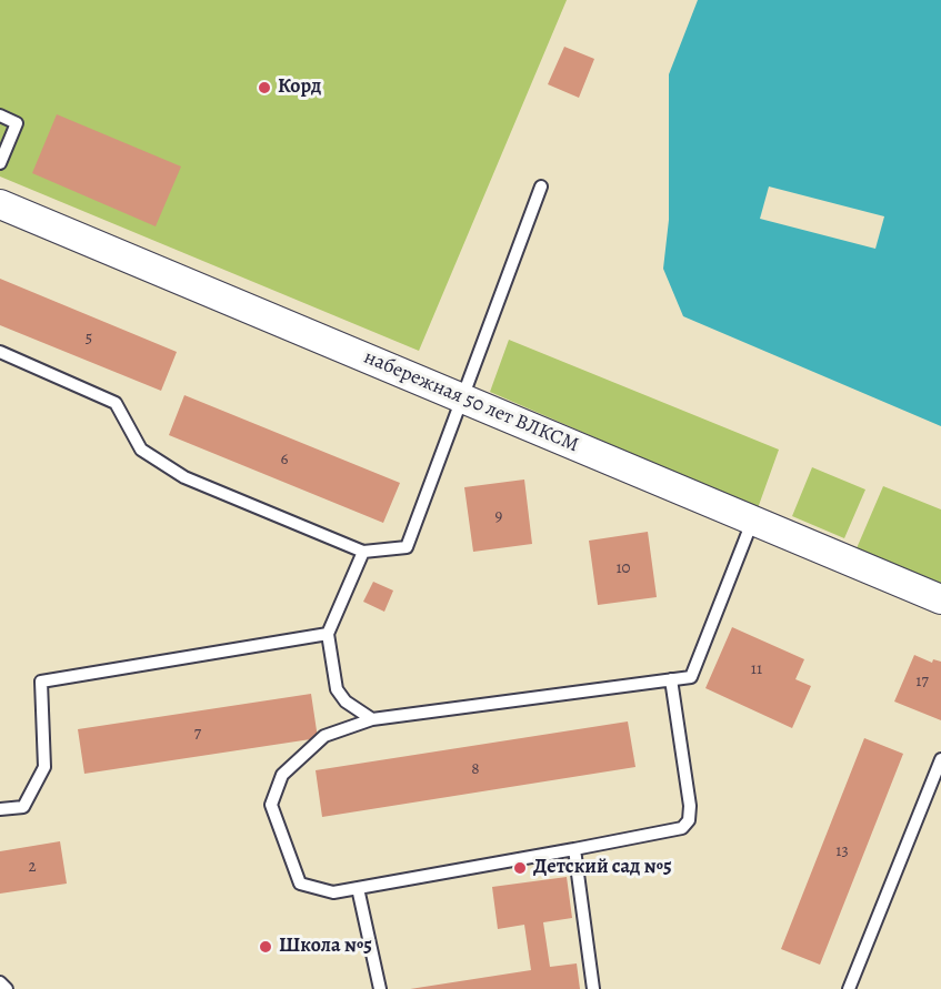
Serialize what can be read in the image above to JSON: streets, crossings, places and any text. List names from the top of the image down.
{
  "streets": {
    "street": ["набережная 50 лет ВЛКСМ"]
  },
  "places": ["Корд", "Детский сад №5", "Школа №5"],
  "house_numbers": [
    "5",
    "6",
    "9",
    "10",
    "11",
    "17",
    "7",
    "8",
    "13",
    "2"
  ]
}
